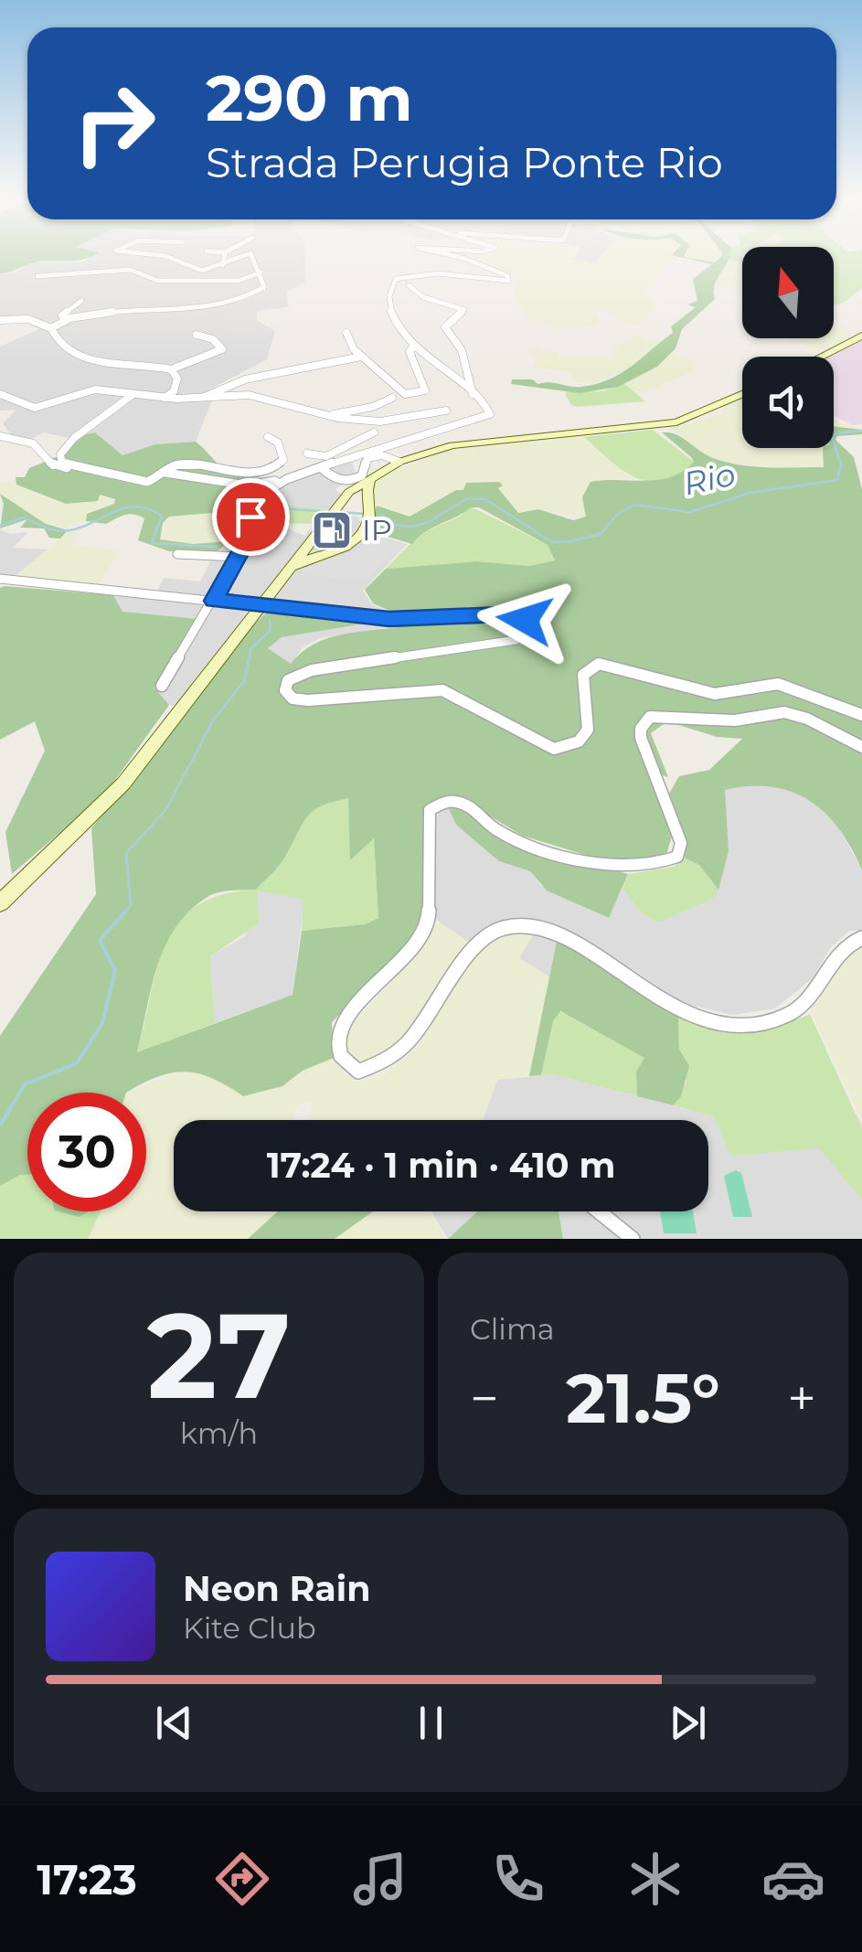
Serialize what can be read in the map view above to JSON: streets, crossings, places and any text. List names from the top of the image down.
{
  "water": ["Rio"],
  "places": {
    "fuel station": ["IP"]
  },
  "north": "top",
  "page": {
    "turn": ["290 m", "Strada Perugia Ponte Rio"],
    "limit": "30",
    "trip": "17:24 · 1 min · 410 m",
    "tile": [
      ["27", "km/h"],
      "Clima"
    ],
    "heat": ["−", "21.5°", "+"],
    "song": ["Neon Rain", "Kite Club"],
    "tabs": "17:23"
  }
}
